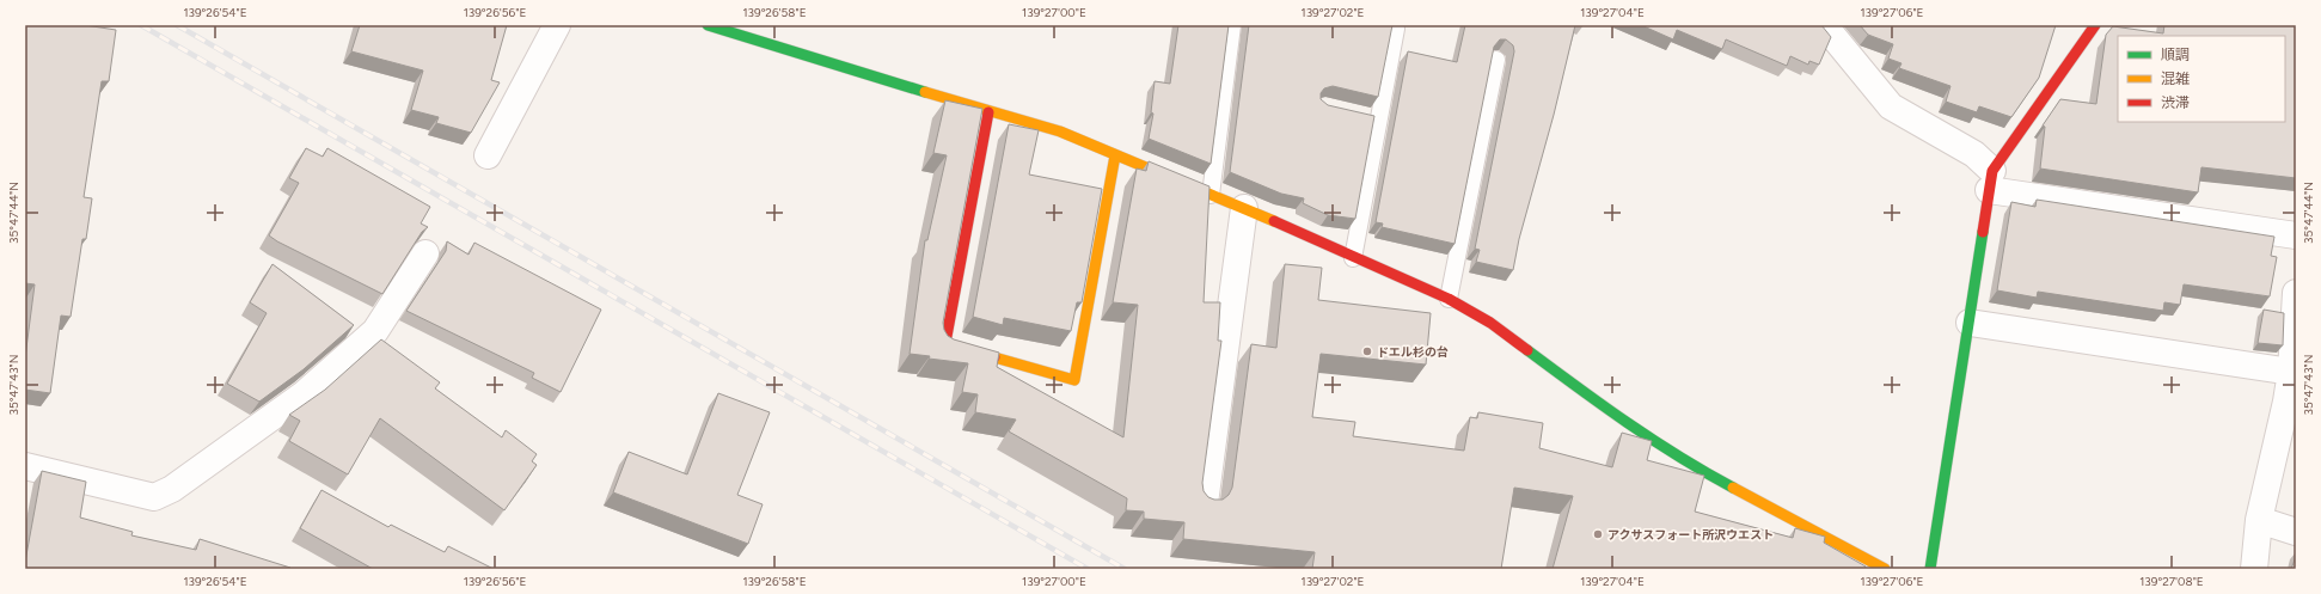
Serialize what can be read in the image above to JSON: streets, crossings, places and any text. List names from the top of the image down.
{
  "places": ["ドエル杉の台", "アクサスフォート所沢ウエスト"],
  "legend": ["順調", "混雑", "渋滞"],
  "coordinates": [
    "139°26'54\"E",
    "139°26'56\"E",
    "139°26'58\"E",
    "139°27'00\"E",
    "139°27'02\"E",
    "139°27'04\"E",
    "139°27'06\"E",
    "35°47'44\"N",
    "35°47'43\"N",
    "139°27'08\"E"
  ]
}
